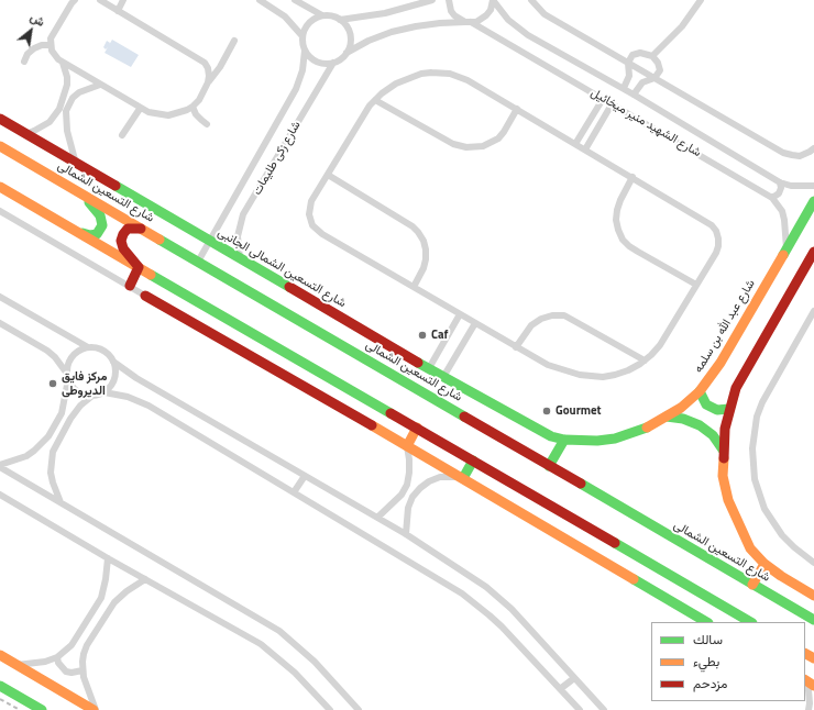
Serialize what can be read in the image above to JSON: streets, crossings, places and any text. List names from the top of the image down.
{
  "streets": {
    "main road": ["شارع التسعين الشمالى", "شارع التسعين الشمالى الجانبى", "شارع عبد الله بن سلمه"],
    "street": ["شارع الشهيد منير ميخائيل", "شارع زكى طليمات"]
  },
  "crossings": [
    ["شارع الشهيد منير ميخائيل", "شارع عبد الله بن سلمه"],
    ["شارع زكى طليمات", "شارع التسعين الشمالى"],
    ["شارع زكى طليمات", "شارع التسعين الشمالى الجانبى"],
    ["شارع التسعين الشمالى الجانبى", "شارع عبد الله بن سلمه"]
  ],
  "places": ["Caf", "مركز فايق الديروطى", "Gourmet"],
  "legend": ["سالك", "بطيء", "مزدحم"],
  "north": "top right"
}
